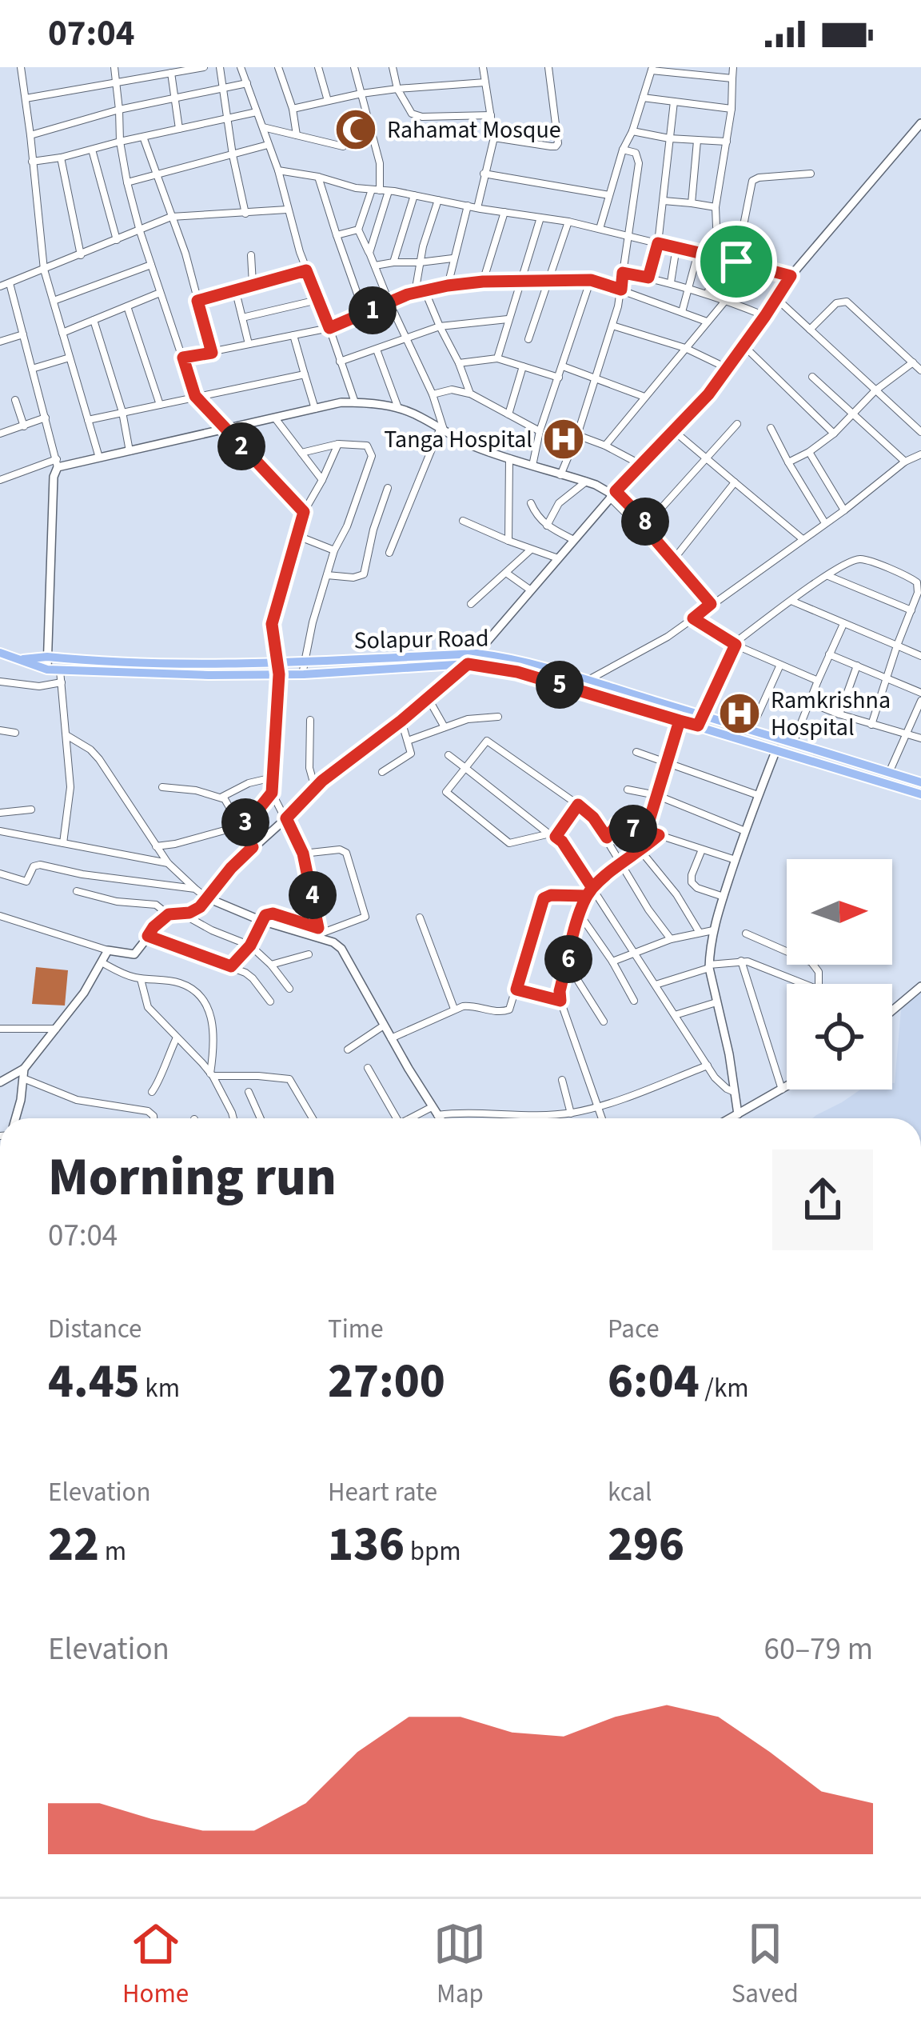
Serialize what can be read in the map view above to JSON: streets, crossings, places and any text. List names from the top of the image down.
{
  "streets": {
    "main road": ["Solapur Road"]
  },
  "places": {
    "mosque": ["Rahamat Mosque"],
    "hospital": ["Tanga Hospital", "Ramkrishna Hospital"]
  },
  "north": "right",
  "page": {
    "status": "07:04",
    "pins": [
      "1",
      "2",
      "8",
      "5",
      "3",
      "7",
      "4",
      "6"
    ],
    "heading": ["Morning run", "07:04"],
    "stats": [
      ["Distance", "4.45 km"],
      ["Time", "27:00"],
      ["Pace", "6:04 /km"],
      ["Elevation", "22 m"],
      ["Heart rate", "136 bpm"],
      ["kcal", "296"]
    ],
    "chart": ["Elevation", "60–79 m"],
    "tabs": ["Home", "Map", "Saved"]
  }
}
